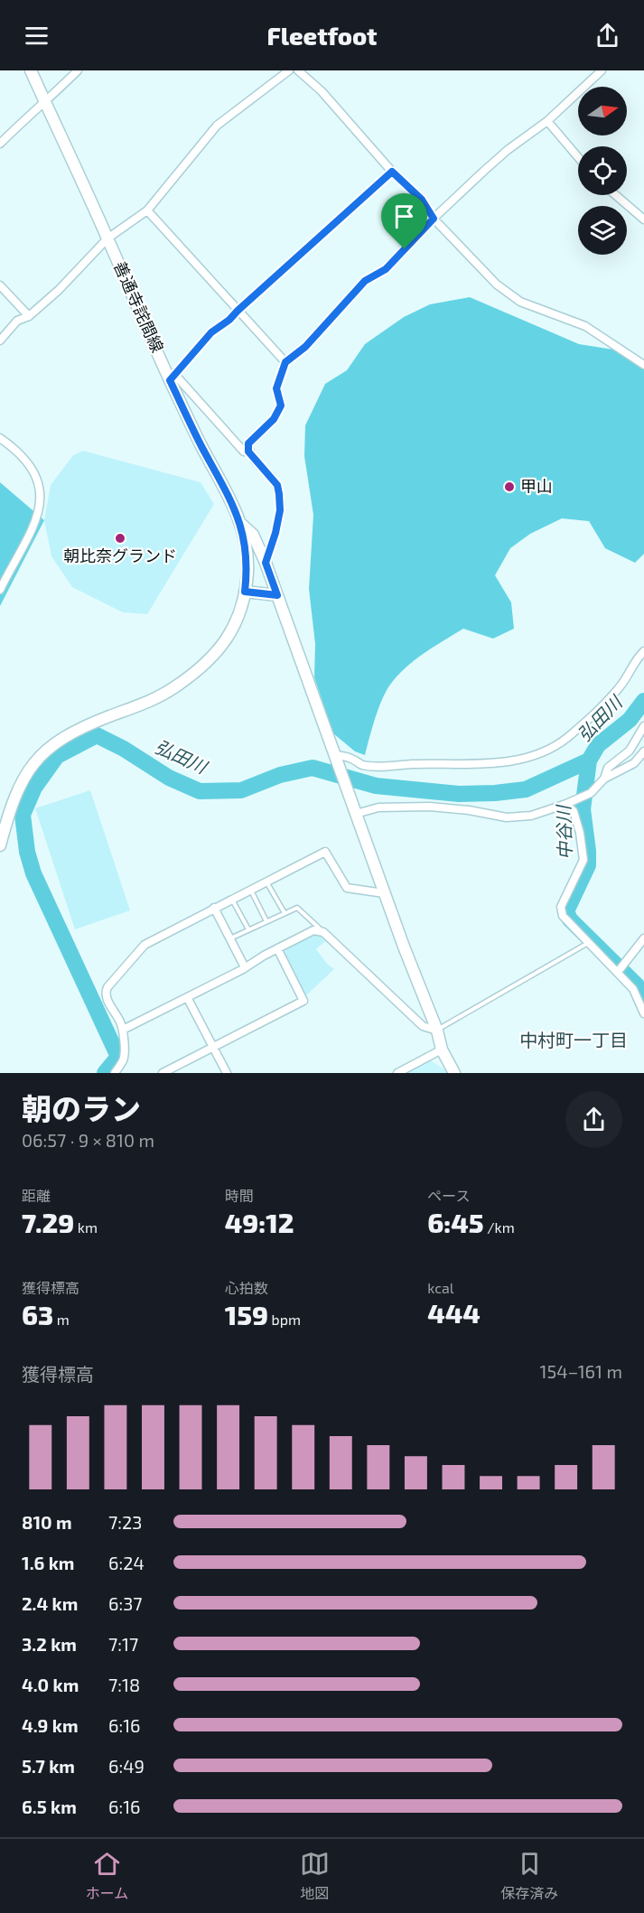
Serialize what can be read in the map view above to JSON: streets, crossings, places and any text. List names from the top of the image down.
{
  "streets": {
    "main road": ["善通寺詫間線"]
  },
  "districts": ["中村町一丁目"],
  "water": ["弘田川", "中谷川"],
  "places": ["甲山", "朝比奈グランド"],
  "north": "right",
  "page": {
    "header": "Fleetfoot",
    "heading": ["朝のラン", "06:57 · 9 × 810 m"],
    "stats": [
      ["距離", "7.29 km"],
      ["時間", "49:12"],
      ["ペース", "6:45 /km"],
      ["獲得標高", "63 m"],
      ["心拍数", "159 bpm"],
      ["kcal", "444"]
    ],
    "chart": ["獲得標高", "154–161 m"],
    "list": [
      {
        "name": "810 m",
        "note": "7:23"
      },
      {
        "name": "1.6 km",
        "note": "6:24"
      },
      {
        "name": "2.4 km",
        "note": "6:37"
      },
      {
        "name": "3.2 km",
        "note": "7:17"
      },
      {
        "name": "4.0 km",
        "note": "7:18"
      },
      {
        "name": "4.9 km",
        "note": "6:16"
      },
      {
        "name": "5.7 km",
        "note": "6:49"
      },
      {
        "name": "6.5 km",
        "note": "6:16"
      }
    ],
    "tabs": ["ホーム", "地図", "保存済み"]
  }
}
